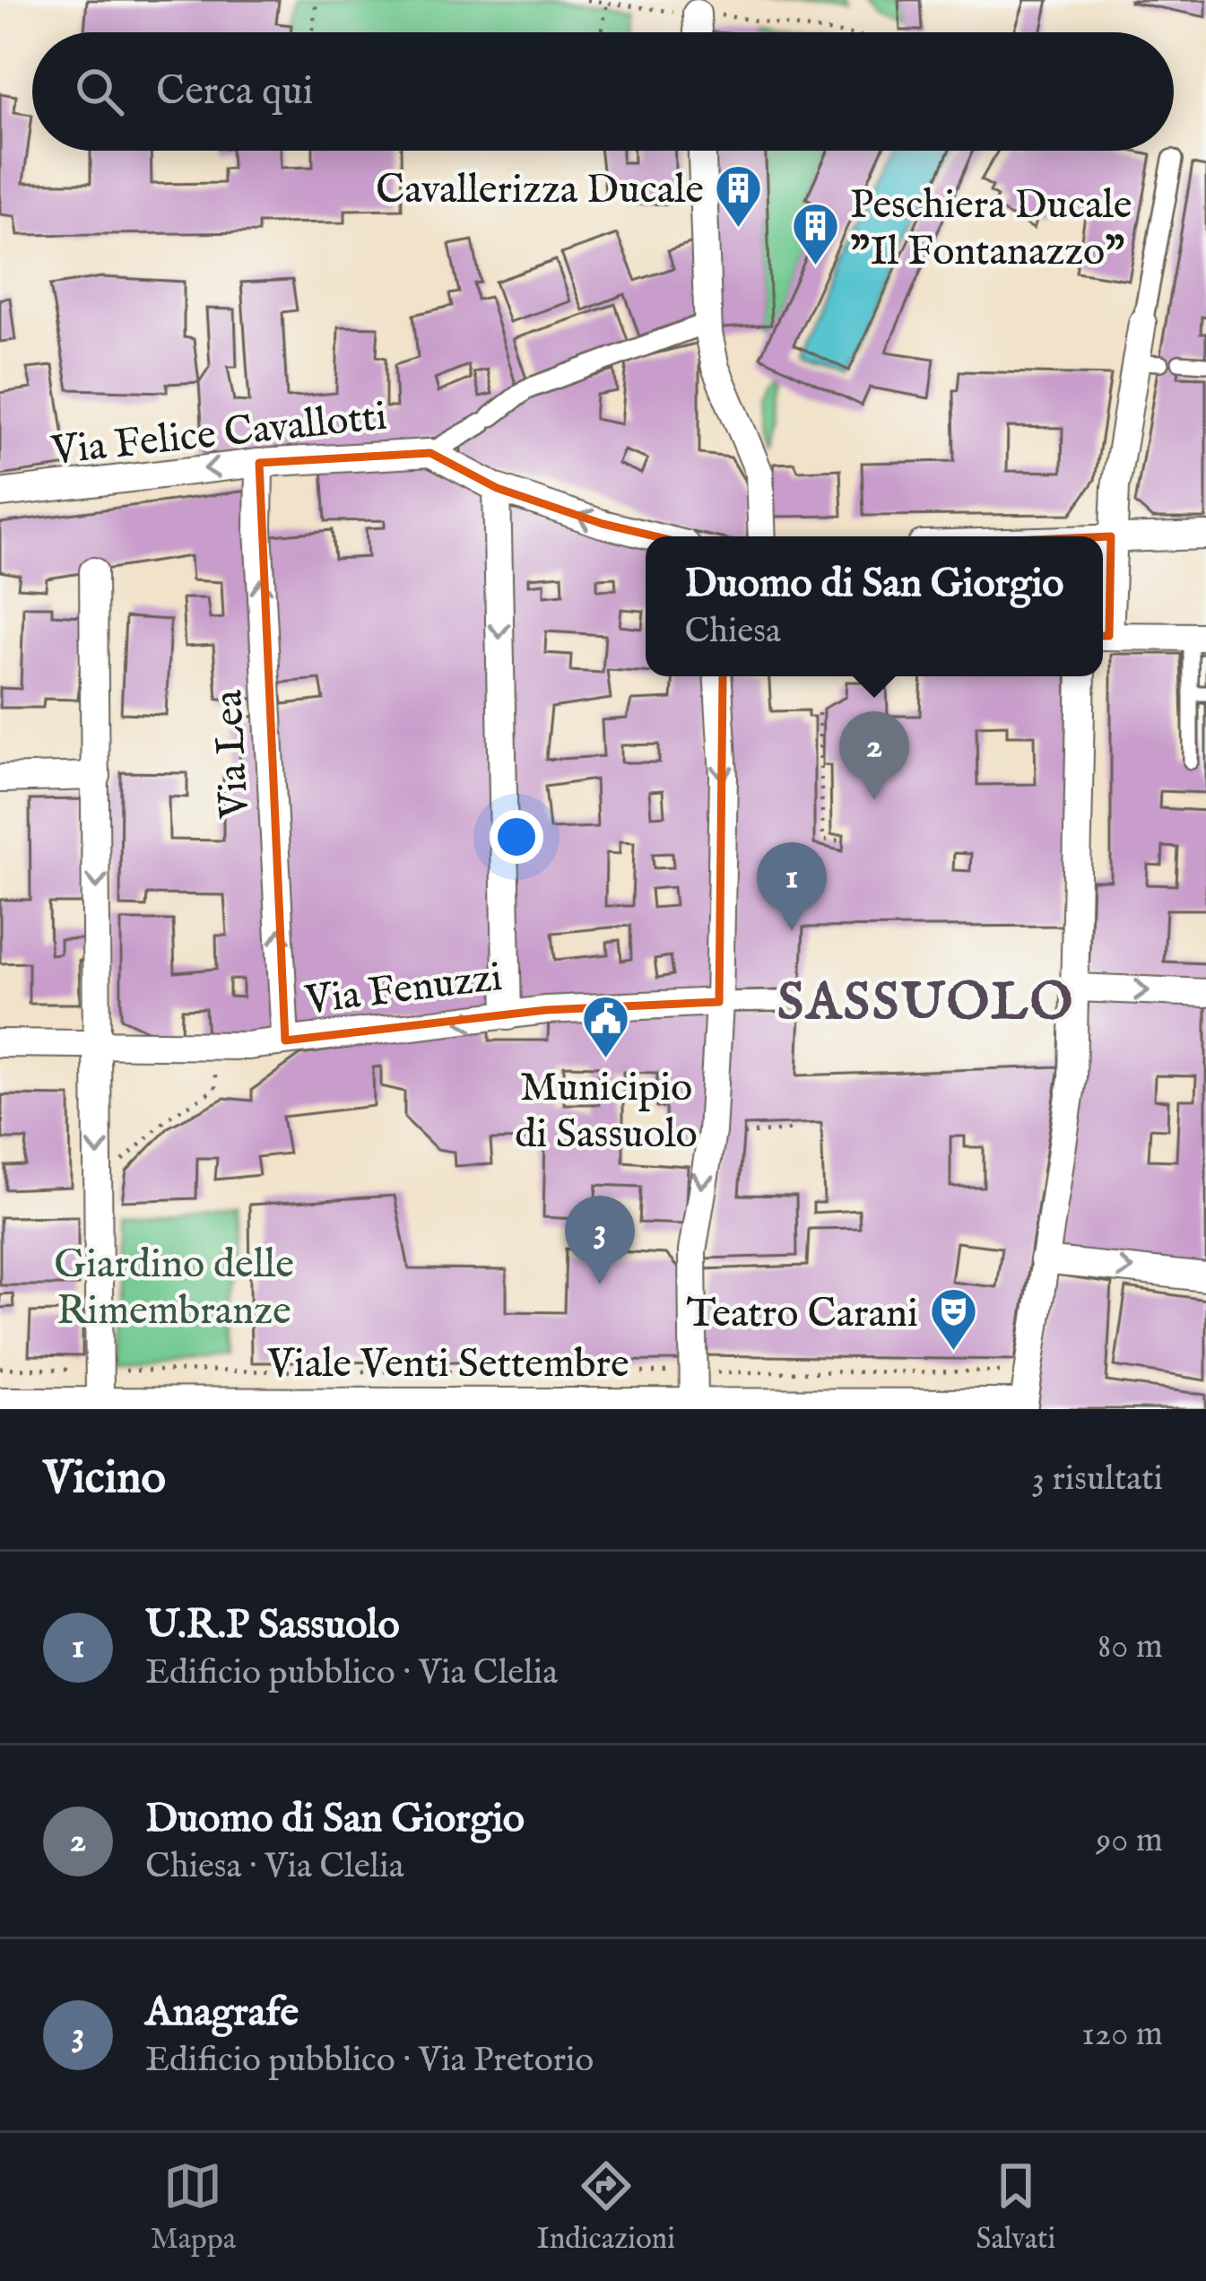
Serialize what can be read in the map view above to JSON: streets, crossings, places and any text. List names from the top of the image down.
{
  "streets": {
    "street": [
      "Via Felice Cavallotti",
      "Via Lea",
      "Via Fenuzzi",
      "Viale Venti Settembre"
    ]
  },
  "crossings": [
    ["Via Felice Cavallotti", "Via Lea"],
    ["Via Lea", "Via Fenuzzi"]
  ],
  "one_way": ["Via Felice Cavallotti"],
  "districts": ["SASSUOLO"],
  "parks": ["Giardino delle Rimembranze"],
  "places": {
    "building": ["Cavallerizza Ducale", "Peschiera Ducale \"Il Fontanazzo\""],
    "public building": ["Municipio di Sassuolo"],
    "theatre": ["Teatro Carani"]
  },
  "page": {
    "search": "Cerca qui",
    "popup": ["Duomo di San Giorgio", "Chiesa"],
    "pins": ["2", "1", "3"],
    "heading": ["Vicino", "3 risultati"],
    "list": [
      {
        "mark": "1",
        "name": "U.R.P Sassuolo",
        "note": "Edificio pubblico · Via Clelia",
        "value": "80 m"
      },
      {
        "mark": "2",
        "name": "Duomo di San Giorgio",
        "note": "Chiesa · Via Clelia",
        "value": "90 m"
      },
      {
        "mark": "3",
        "name": "Anagrafe",
        "note": "Edificio pubblico · Via Pretorio",
        "value": "120 m"
      }
    ],
    "nav": ["Mappa", "Indicazioni", "Salvati"]
  }
}
